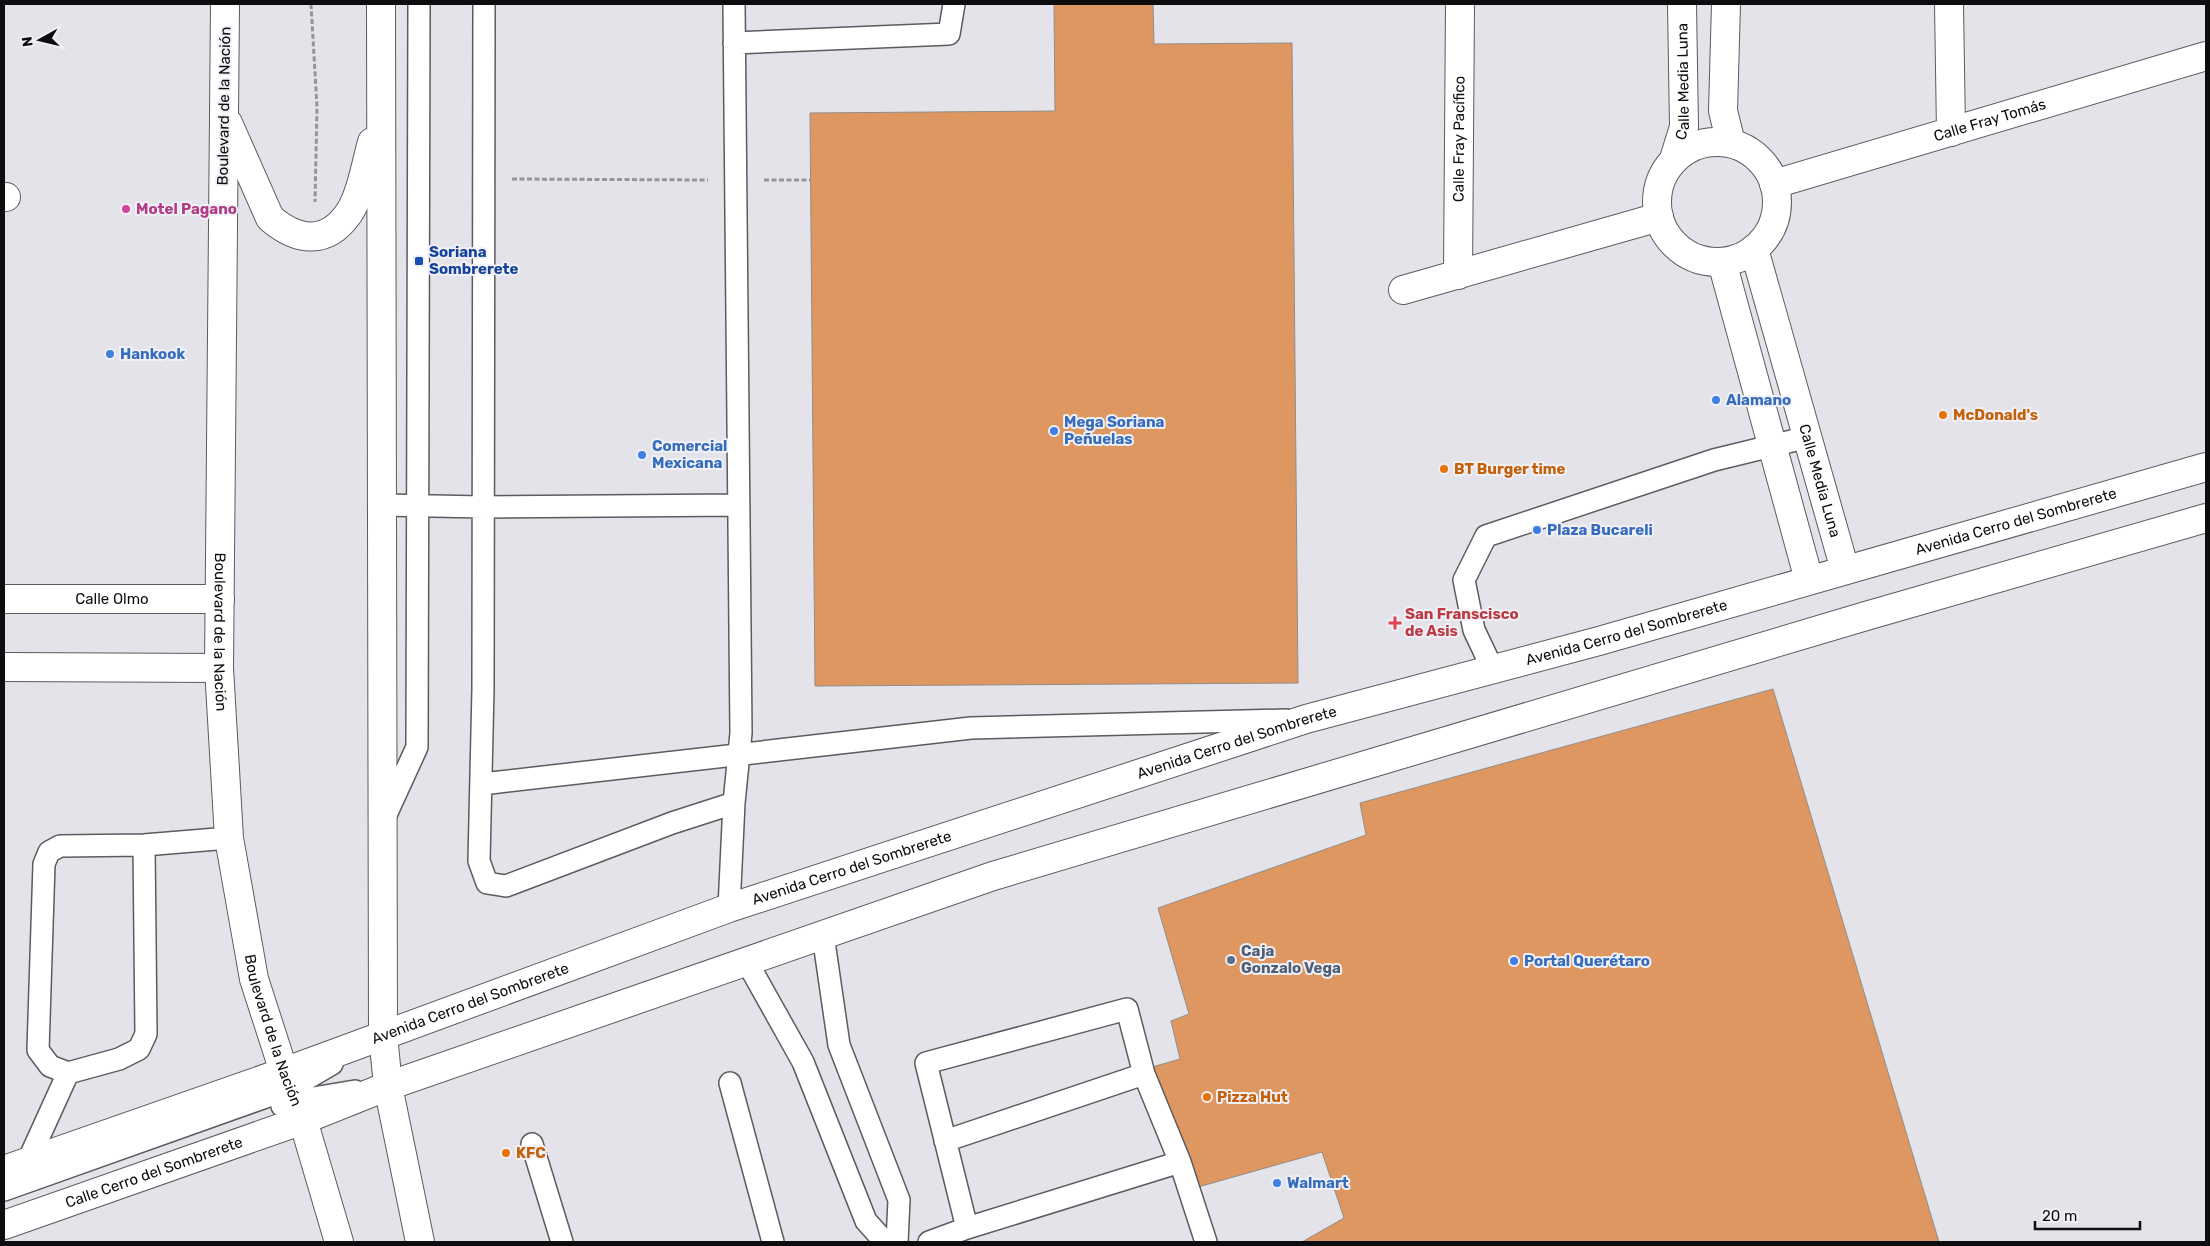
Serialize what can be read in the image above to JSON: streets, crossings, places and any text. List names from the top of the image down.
{
  "streets": {
    "main road": [
      "Calle Media Luna",
      "Boulevard de la Nación",
      "Calle Fray Tomás",
      "Calle Fray Pacífico",
      "Avenida Cerro del Sombrerete",
      "Calle Olmo",
      "Calle Cerro del Sombrerete"
    ]
  },
  "crossings": [
    ["Calle Media Luna", "Calle Fray Tomás"],
    ["Calle Media Luna", "Avenida Cerro del Sombrerete"],
    ["Boulevard de la Nación", "Avenida Cerro del Sombrerete"],
    ["Boulevard de la Nación", "Calle Olmo"],
    ["Boulevard de la Nación", "Calle Cerro del Sombrerete"],
    ["Avenida Cerro del Sombrerete", "Calle Cerro del Sombrerete"]
  ],
  "places": {
    "other": [
      "Motel Pagano",
      "Hankook",
      "Alamano",
      "McDonald's",
      "Mega Soriana Peñuelas",
      "Comercial Mexicana",
      "BT Burger time",
      "Plaza Bucareli",
      "Caja Gonzalo Vega",
      "Portal Querétaro",
      "Pizza Hut",
      "KFC",
      "Walmart"
    ],
    "transit": ["Soriana Sombrerete"],
    "health": ["San Franscisco de Asis"]
  },
  "scale_bar": "20 m",
  "north": "left"
}
